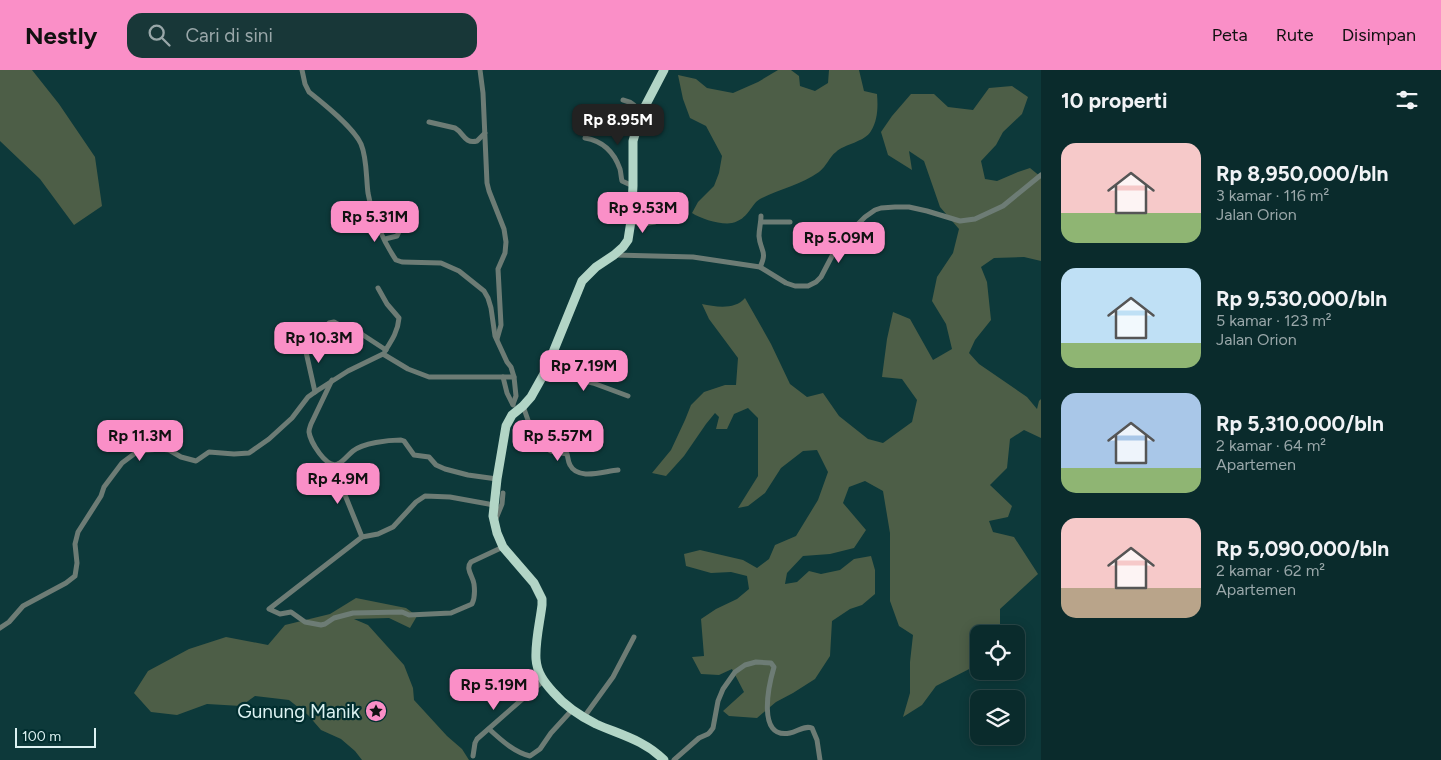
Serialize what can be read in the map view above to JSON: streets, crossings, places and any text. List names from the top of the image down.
{
  "places": {
    "place": ["Gunung Manik"]
  },
  "scale_bar": "100 m",
  "page": {
    "header": "Nestly",
    "search": "Cari di sini",
    "nav": ["Peta", "Rute", "Disimpan"],
    "heading": "10 properti",
    "price": [
      "Rp 8.95M",
      "Rp 9.53M",
      "Rp 5.31M",
      "Rp 5.09M",
      "Rp 10.3M",
      "Rp 7.19M",
      "Rp 11.3M",
      "Rp 5.57M",
      "Rp 4.9M",
      "Rp 5.19M"
    ],
    "list": [
      {
        "name": "Rp 8,950,000/bln",
        "note": "3 kamar · 116 m² · Jalan Orion"
      },
      {
        "name": "Rp 9,530,000/bln",
        "note": "5 kamar · 123 m² · Jalan Orion"
      },
      {
        "name": "Rp 5,310,000/bln",
        "note": "2 kamar · 64 m² · Apartemen"
      },
      {
        "name": "Rp 5,090,000/bln",
        "note": "2 kamar · 62 m² · Apartemen"
      }
    ],
    "scale": "100 m"
  }
}
